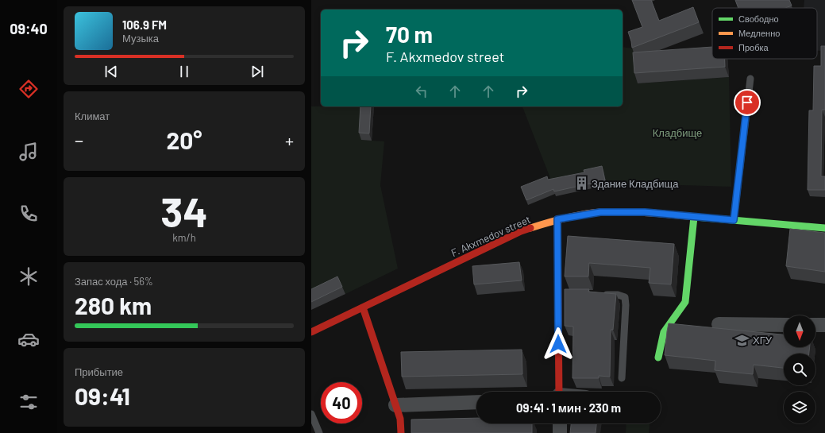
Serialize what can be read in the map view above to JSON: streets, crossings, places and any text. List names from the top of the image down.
{
  "streets": {
    "main road": ["F. Akxmedov street"]
  },
  "parks": ["Кладбище"],
  "places": {
    "building": ["Здание Кладбища"],
    "school or university": ["ХГУ"]
  },
  "legend": ["Свободно", "Медленно", "Пробка"],
  "north": "bottom",
  "page": {
    "tabs": "09:40",
    "turn": ["70 m", "F. Akxmedov street"],
    "song": ["106.9 FM", "Музыка"],
    "tile": [
      "Климат",
      ["34", "km/h"],
      ["Запас хода · 56%", "280 km"],
      ["Прибытие", "09:41"]
    ],
    "heat": ["−", "20°", "+"],
    "limit": "40",
    "trip": "09:41 · 1 мин · 230 m"
  }
}
